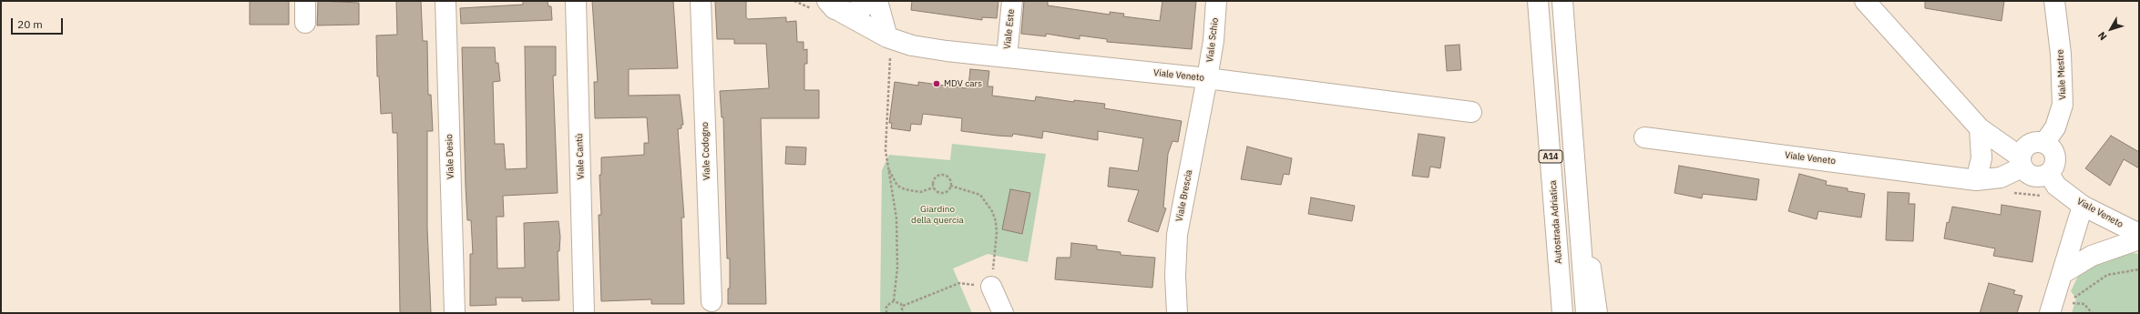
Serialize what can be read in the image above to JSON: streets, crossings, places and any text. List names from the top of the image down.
{
  "streets": {
    "main road": [
      "Viale Este",
      "Viale Schio",
      "Viale Mestre",
      "Viale Veneto",
      "Viale Codogno",
      "Viale Desio",
      "Viale Cantù",
      "A14",
      "Viale Brescia",
      "Autostrada Adriatica"
    ]
  },
  "crossings": [
    ["Viale Este", "Viale Veneto"],
    ["Viale Schio", "Viale Veneto"],
    ["Viale Schio", "Viale Brescia"],
    ["Viale Mestre", "Viale Veneto"],
    ["Viale Veneto", "Viale Brescia"]
  ],
  "parks": ["Giardino della quercia"],
  "places": ["MDV cars"],
  "scale_bar": "20 m",
  "north": "bottom left"
}
